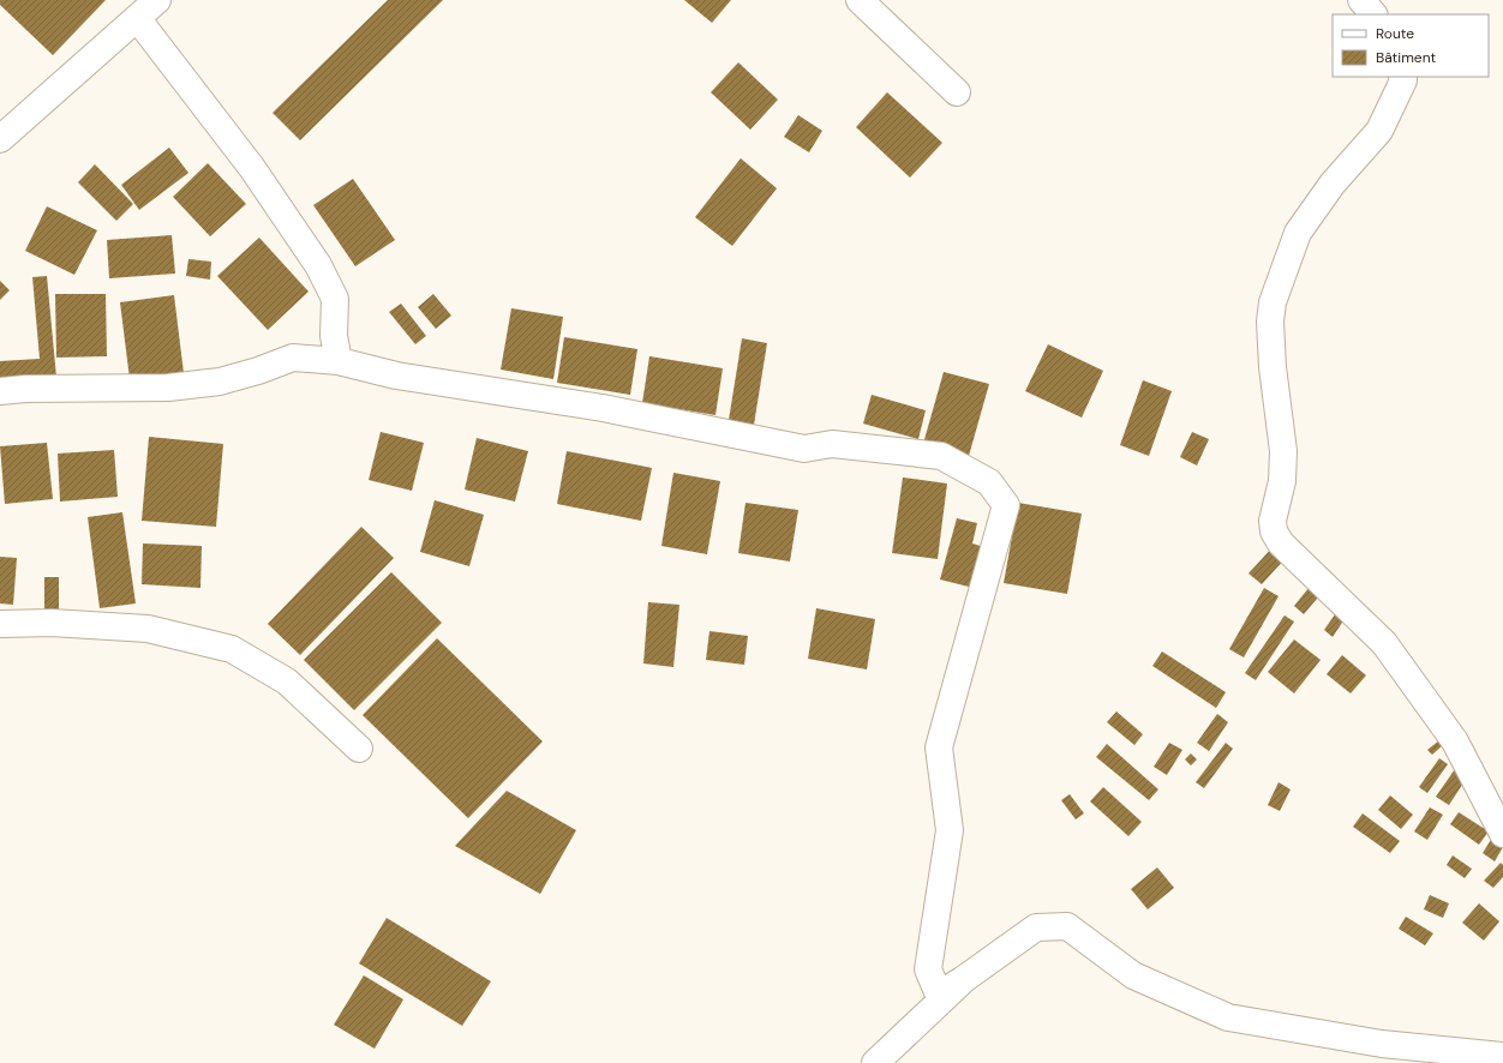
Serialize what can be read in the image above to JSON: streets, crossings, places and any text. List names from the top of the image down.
{
  "legend": ["Route", "Bâtiment"]
}
